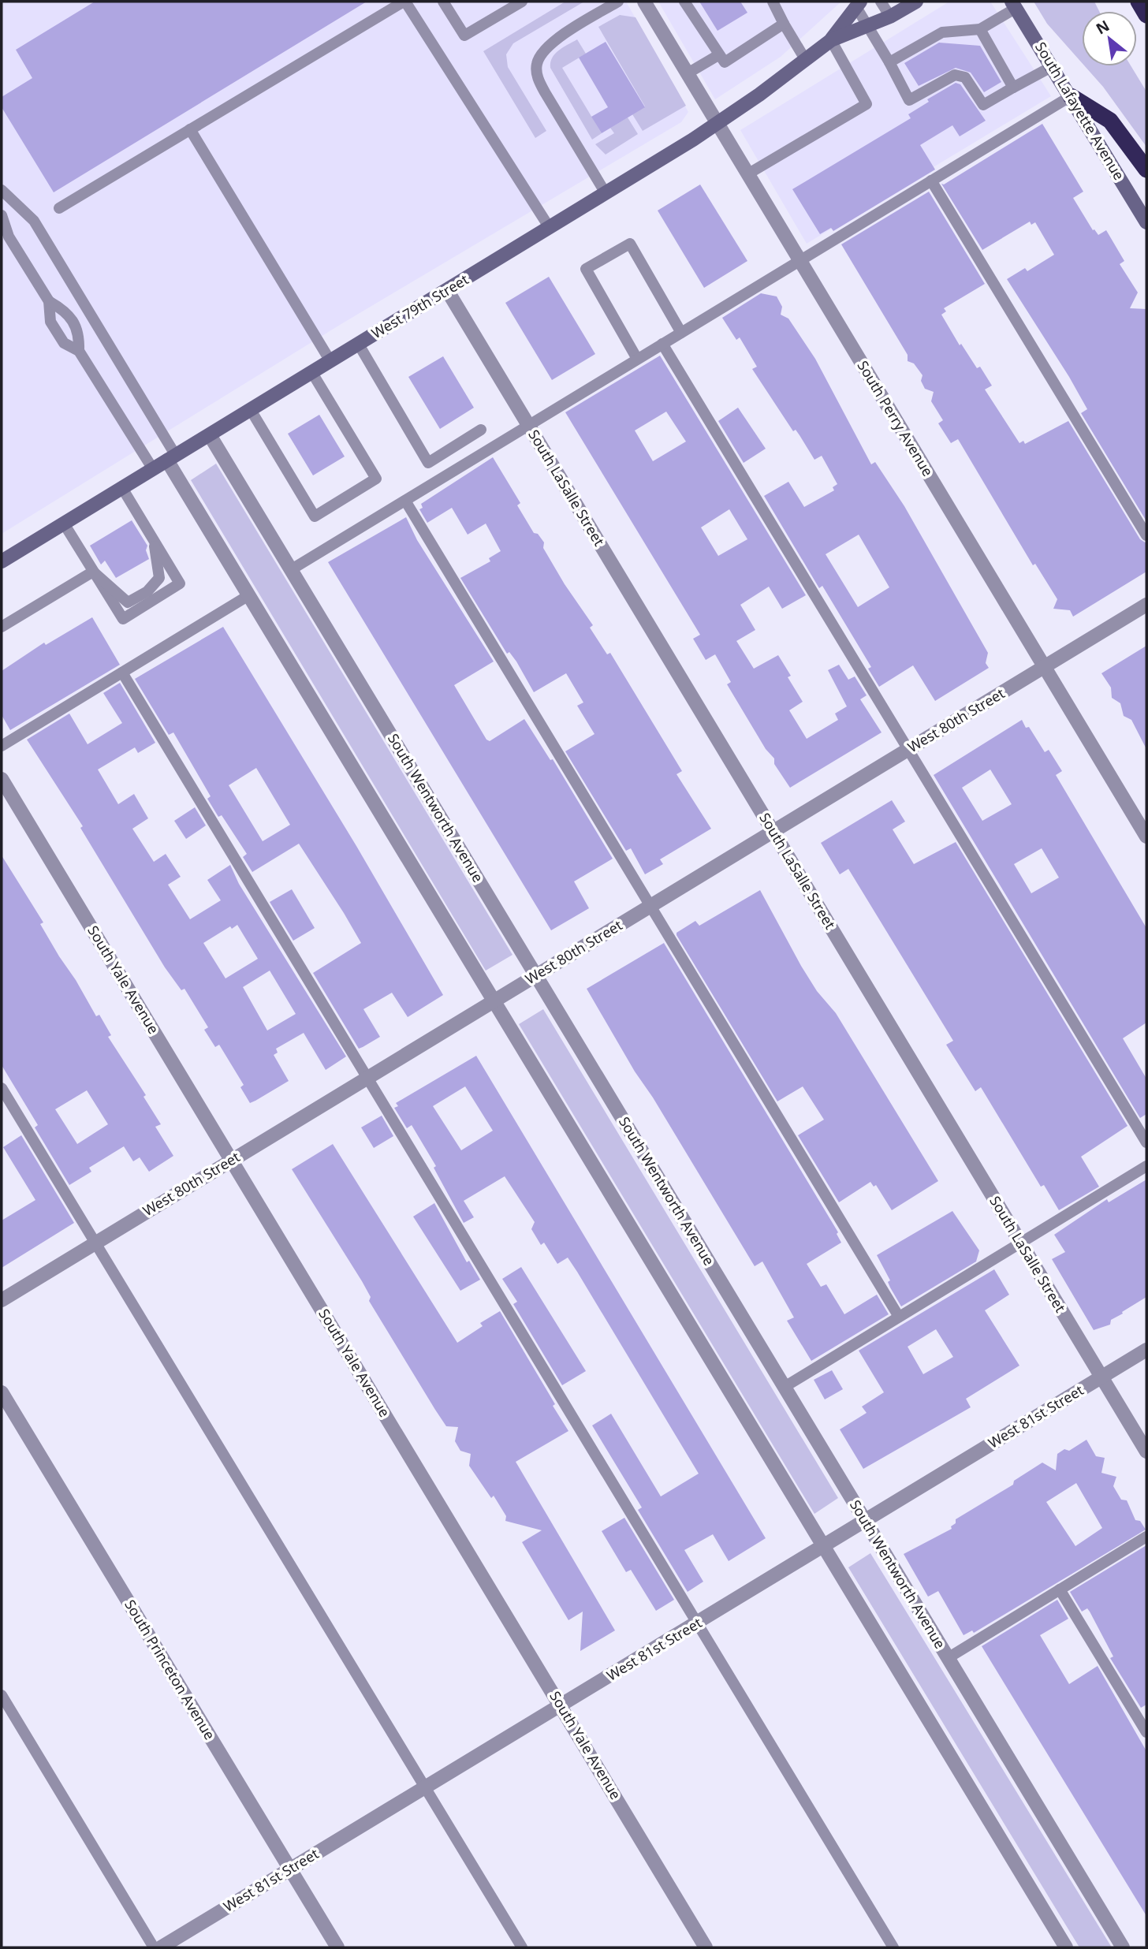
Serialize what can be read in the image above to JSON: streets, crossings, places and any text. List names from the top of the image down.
{
  "streets": {
    "main road": ["South Lafayette Avenue", "West 79th Street"],
    "street": [
      "South Perry Avenue",
      "South LaSalle Street",
      "West 80th Street",
      "South Wentworth Avenue",
      "South Yale Avenue",
      "West 81st Street",
      "South Princeton Avenue"
    ]
  },
  "crossings": [
    ["West 79th Street", "South Perry Avenue"],
    ["West 79th Street", "South LaSalle Street"],
    ["West 79th Street", "South Wentworth Avenue"],
    ["South Perry Avenue", "West 80th Street"],
    ["South LaSalle Street", "West 80th Street"],
    ["South LaSalle Street", "West 81st Street"],
    ["West 80th Street", "South Wentworth Avenue"],
    ["West 80th Street", "South Yale Avenue"],
    ["South Wentworth Avenue", "West 81st Street"],
    ["South Yale Avenue", "West 81st Street"],
    ["West 81st Street", "South Princeton Avenue"]
  ],
  "north": "top left"
}
